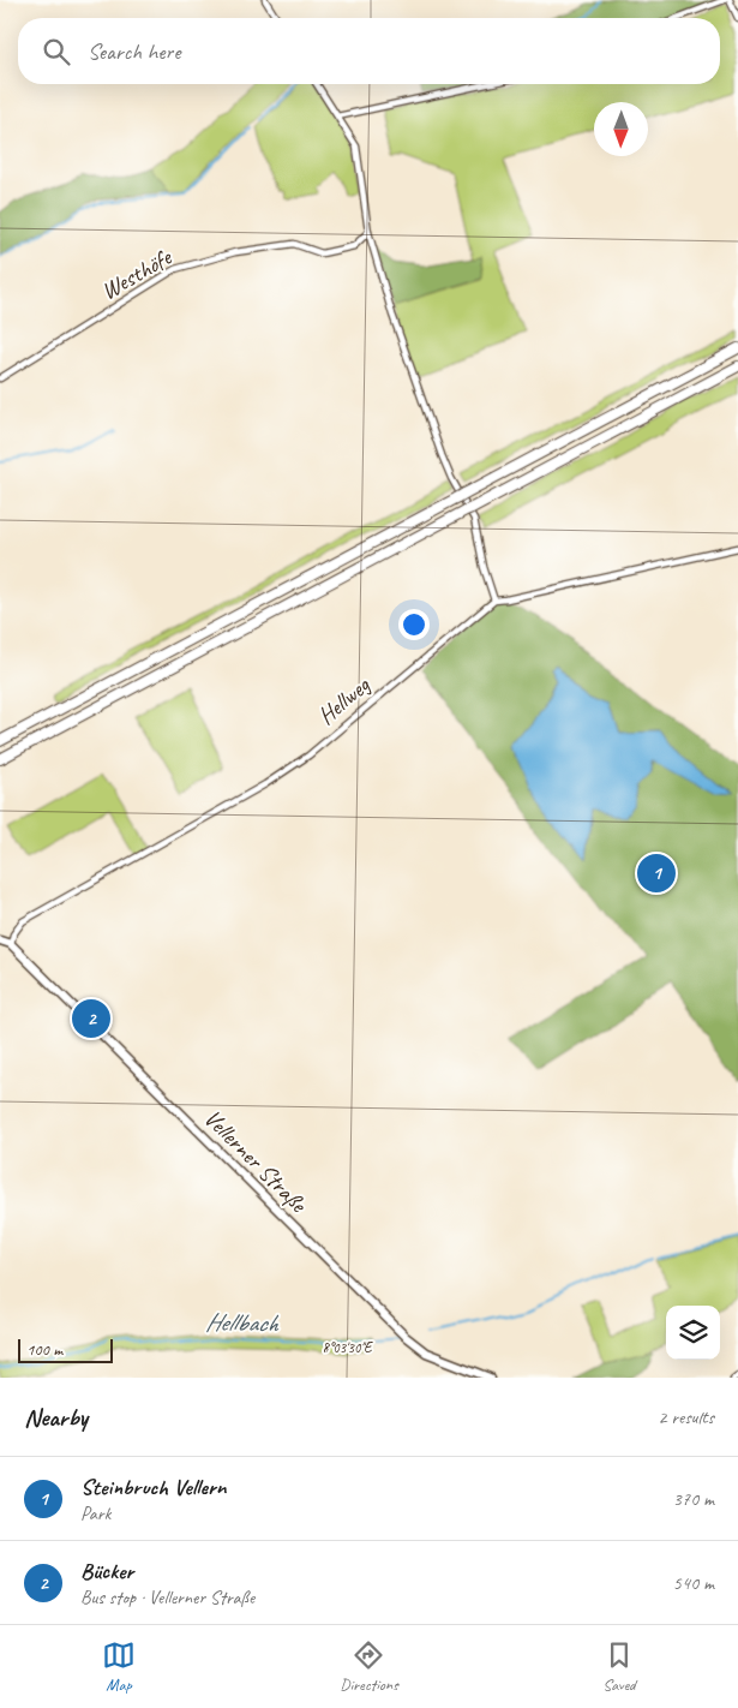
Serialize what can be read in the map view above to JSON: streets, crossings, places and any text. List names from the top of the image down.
{
  "streets": {
    "main road": ["Vellerner Straße"],
    "street": ["Westhöfe", "Hellweg"]
  },
  "crossings": [
    ["Hellweg", "Vellerner Straße"]
  ],
  "water": ["Hellbach"],
  "scale_bar": "100 m",
  "north": "bottom",
  "page": {
    "search": "Search here",
    "pins": ["1", "2"],
    "scale": "100 m",
    "heading": ["Nearby", "2 results"],
    "list": [
      {
        "mark": "1",
        "name": "Steinbruch Vellern",
        "note": "Park",
        "value": "370 m"
      },
      {
        "mark": "2",
        "name": "Bücker",
        "note": "Bus stop · Vellerner Straße",
        "value": "540 m"
      }
    ],
    "nav": ["Map", "Directions", "Saved"]
  },
  "coordinates": ["8°03'30\"E"]
}
